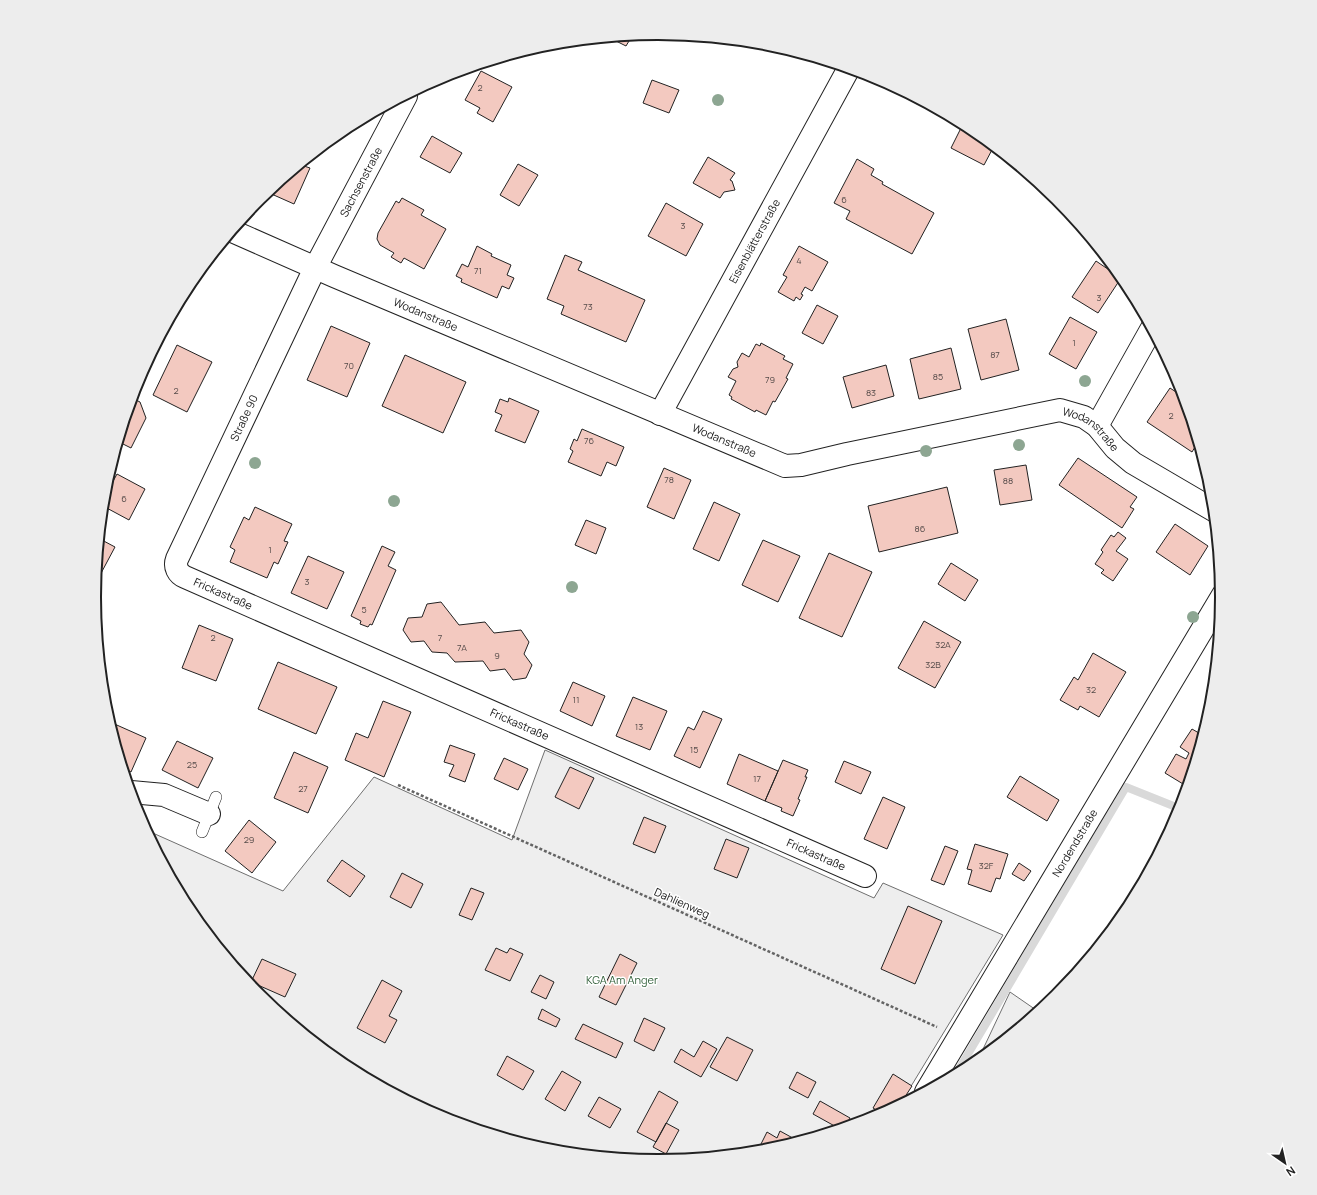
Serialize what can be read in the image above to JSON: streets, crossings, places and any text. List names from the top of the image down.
{
  "streets": {
    "street": [
      "Sachsenstraße",
      "Eisenblätterstraße",
      "Wodanstraße",
      "Straße 90",
      "Frickastraße",
      "Nordendstraße"
    ],
    "path": ["Dahlienweg"]
  },
  "crossings": [
    ["Sachsenstraße", "Wodanstraße"],
    ["Sachsenstraße", "Straße 90"],
    ["Eisenblätterstraße", "Wodanstraße"],
    ["Wodanstraße", "Straße 90"],
    ["Straße 90", "Frickastraße"],
    ["Nordendstraße", "Dahlienweg"]
  ],
  "parks": ["KGA Am Anger"],
  "house_numbers": [
    "2",
    "6",
    "3",
    "4",
    "71",
    "3",
    "73",
    "1",
    "87",
    "70",
    "85",
    "79",
    "2",
    "83",
    "2",
    "76",
    "78",
    "88",
    "6",
    "86",
    "1",
    "3",
    "5",
    "2",
    "7",
    "32A",
    "7A",
    "9",
    "32B",
    "32",
    "11",
    "13",
    "15",
    "25",
    "17",
    "27",
    "29",
    "32F"
  ],
  "north": "bottom right"
}
